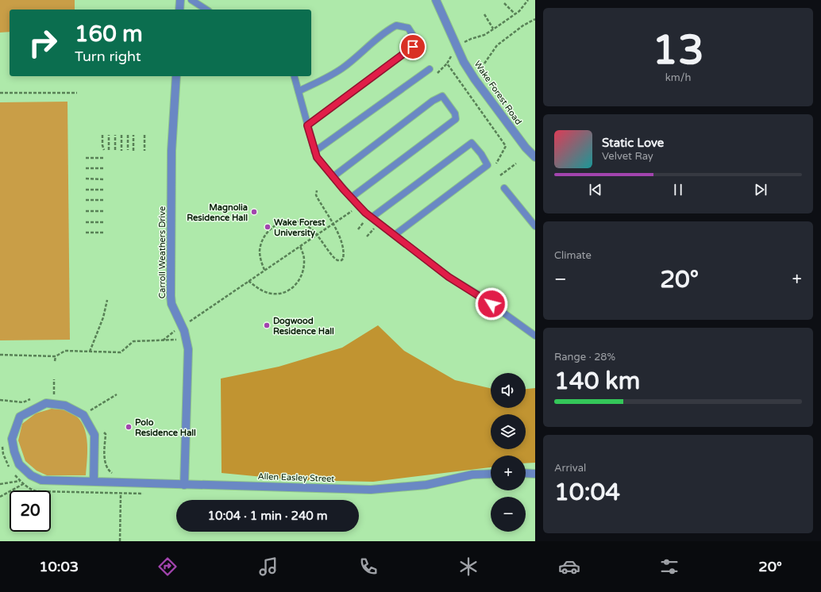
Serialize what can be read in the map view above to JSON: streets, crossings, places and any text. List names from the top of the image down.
{
  "streets": {
    "street": ["Wake Forest Road", "Carroll Weathers Drive", "Allen Easley Street"]
  },
  "crossings": [
    ["Carroll Weathers Drive", "Allen Easley Street"]
  ],
  "places": [
    "Magnolia Residence Hall",
    "Wake Forest University",
    "Dogwood Residence Hall",
    "Polo Residence Hall"
  ],
  "page": {
    "tile": [
      ["13", "km/h"],
      "Climate",
      ["Range · 28%", "140 km"],
      ["Arrival", "10:04"]
    ],
    "turn": ["160 m", "Turn right"],
    "song": ["Static Love", "Velvet Ray"],
    "heat": ["−", "20°", "+"],
    "map_buttons": ["+", "−"],
    "limit": "20",
    "trip": "10:04 · 1 min · 240 m",
    "tabs": ["10:03", "20°"]
  }
}
